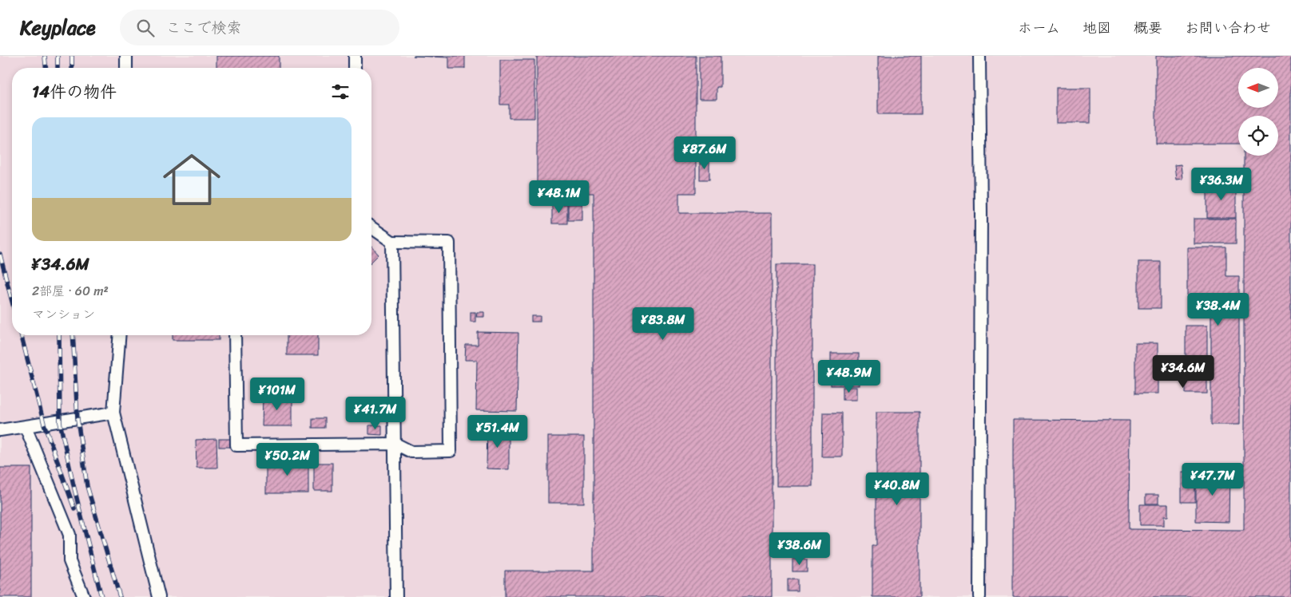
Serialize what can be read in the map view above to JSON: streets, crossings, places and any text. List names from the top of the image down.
{
  "north": "left",
  "page": {
    "header": "Keyplace",
    "search": "ここで検索",
    "nav": [
      "ホーム",
      "地図",
      "概要",
      "お問い合わせ"
    ],
    "heading": "14件の物件",
    "list": [
      {
        "name": "¥34.6M",
        "note": "2部屋 · 60 m² · マンション"
      }
    ],
    "price": [
      "¥87.6M",
      "¥36.3M",
      "¥48.1M",
      "¥38.4M",
      "¥83.8M",
      "¥34.6M",
      "¥48.9M",
      "¥101M",
      "¥41.7M",
      "¥51.4M",
      "¥50.2M",
      "¥47.7M",
      "¥40.8M",
      "¥38.6M"
    ]
  }
}
